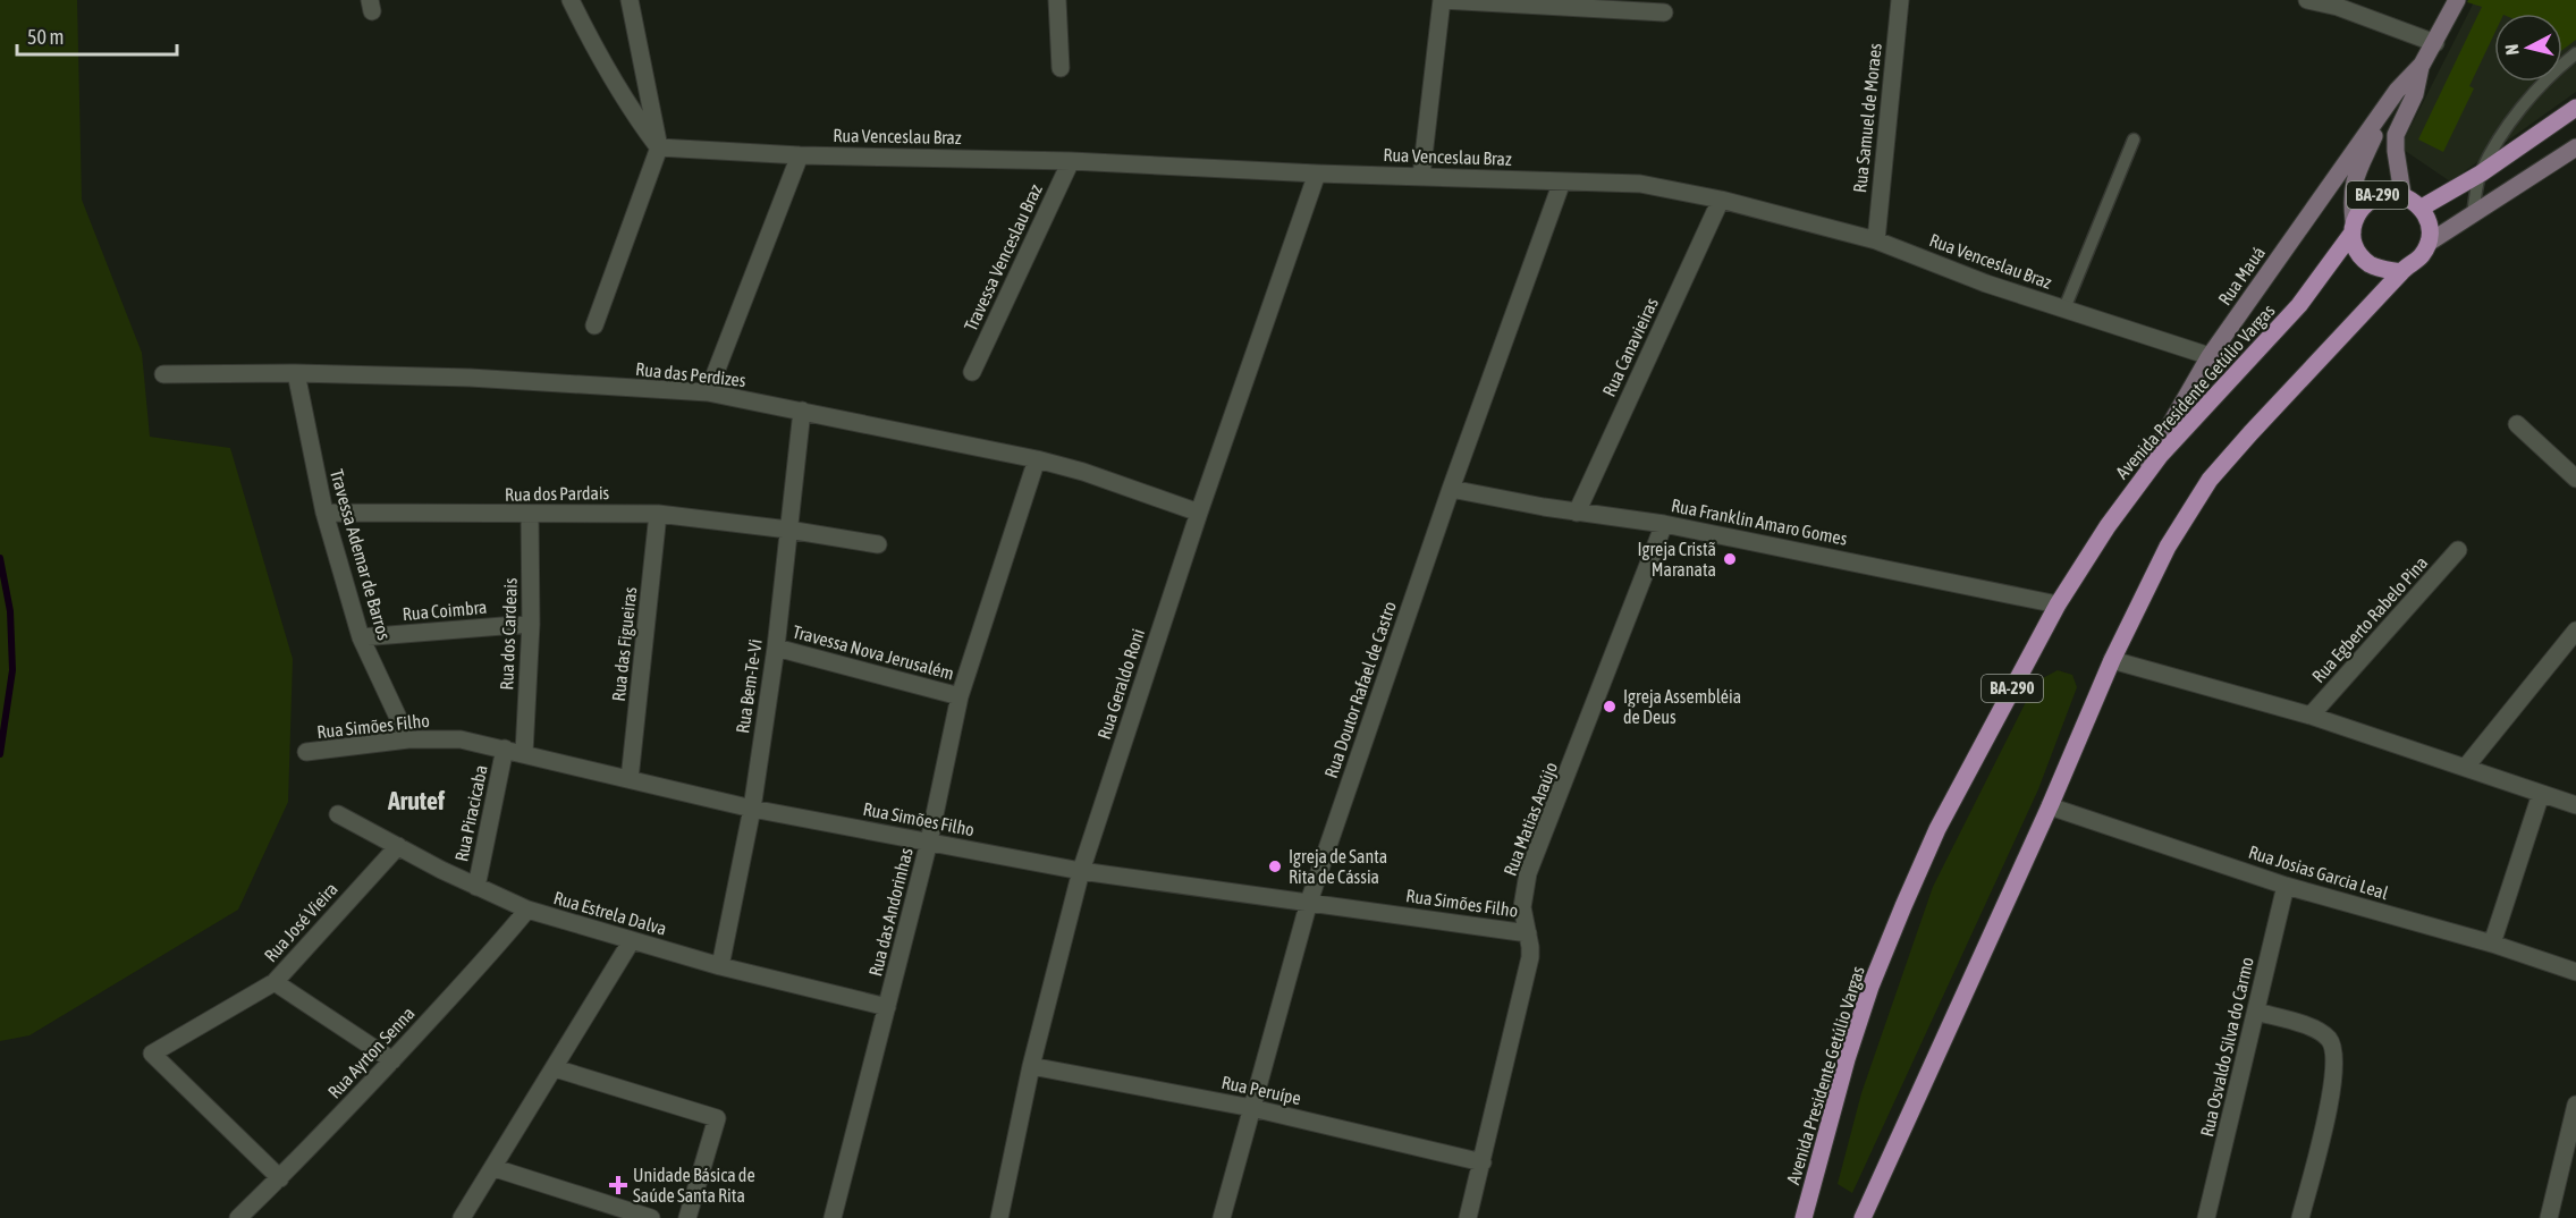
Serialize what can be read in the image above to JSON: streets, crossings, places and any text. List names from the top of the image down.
{
  "streets": {
    "main road": ["BA-290", "Avenida Presidente Getúlio Vargas"],
    "street": [
      "Rua Samuel de Moraes",
      "Rua Venceslau Braz",
      "Travessa Venceslau Braz",
      "Rua Mauá",
      "Rua Canavieiras",
      "Rua das Perdizes",
      "Rua dos Pardais",
      "Rua Franklin Amaro Gomes",
      "Travessa Ademar de Barros",
      "Rua Coimbra",
      "Rua Egberto Rabelo Pina",
      "Rua dos Cardeais",
      "Rua das Figueiras",
      "Travessa Nova Jerusalém",
      "Rua Geraldo Roni",
      "Rua Bem-Te-Vi",
      "Rua Doutor Rafael de Castro",
      "Rua Simões Filho",
      "Rua Piracicaba",
      "Rua Matias Araújo",
      "Rua Josias Garcia Leal",
      "Rua das Andorinhas",
      "Rua Estrela Dalva",
      "Rua José Vieira",
      "Rua Osvaldo Silva do Carmo",
      "Rua Ayrton Senna",
      "Rua Peruípe"
    ]
  },
  "crossings": [
    ["Rua Samuel de Moraes", "Rua Venceslau Braz"],
    ["Rua Venceslau Braz", "Travessa Venceslau Braz"],
    ["Rua Venceslau Braz", "Rua Mauá"],
    ["Rua Venceslau Braz", "Rua Canavieiras"],
    ["Rua Venceslau Braz", "Rua Geraldo Roni"],
    ["Rua Venceslau Braz", "Rua Doutor Rafael de Castro"],
    ["BA-290", "Rua Mauá"],
    ["BA-290", "Avenida Presidente Getúlio Vargas"],
    ["Rua Mauá", "Avenida Presidente Getúlio Vargas"],
    ["Rua Canavieiras", "Rua Franklin Amaro Gomes"],
    ["Rua das Perdizes", "Travessa Ademar de Barros"],
    ["Rua das Perdizes", "Rua Geraldo Roni"],
    ["Rua das Perdizes", "Rua Bem-Te-Vi"],
    ["Rua das Perdizes", "Rua das Andorinhas"],
    ["Avenida Presidente Getúlio Vargas", "Rua Franklin Amaro Gomes"],
    ["Rua dos Pardais", "Travessa Ademar de Barros"],
    ["Rua dos Pardais", "Rua dos Cardeais"],
    ["Rua dos Pardais", "Rua das Figueiras"],
    ["Rua dos Pardais", "Rua Bem-Te-Vi"],
    ["Rua Franklin Amaro Gomes", "Rua Doutor Rafael de Castro"],
    ["Rua Franklin Amaro Gomes", "Rua Matias Araújo"],
    ["Travessa Ademar de Barros", "Rua Coimbra"],
    ["Travessa Ademar de Barros", "Rua Simões Filho"],
    ["Rua Coimbra", "Rua dos Cardeais"],
    ["Rua dos Cardeais", "Rua Simões Filho"],
    ["Rua das Figueiras", "Rua Simões Filho"],
    ["Travessa Nova Jerusalém", "Rua Bem-Te-Vi"],
    ["Travessa Nova Jerusalém", "Rua das Andorinhas"],
    ["Rua Geraldo Roni", "Rua Simões Filho"],
    ["Rua Geraldo Roni", "Rua Peruípe"],
    ["Rua Bem-Te-Vi", "Rua Simões Filho"],
    ["Rua Bem-Te-Vi", "Rua Estrela Dalva"],
    ["Rua Doutor Rafael de Castro", "Rua Simões Filho"],
    ["Rua Doutor Rafael de Castro", "Rua Peruípe"],
    ["Rua Simões Filho", "Rua Piracicaba"],
    ["Rua Simões Filho", "Rua Matias Araújo"],
    ["Rua Simões Filho", "Rua das Andorinhas"],
    ["Rua Piracicaba", "Rua Estrela Dalva"],
    ["Rua Matias Araújo", "Rua Peruípe"],
    ["Rua Josias Garcia Leal", "Rua Osvaldo Silva do Carmo"],
    ["Rua das Andorinhas", "Rua Estrela Dalva"],
    ["Rua Estrela Dalva", "Rua José Vieira"],
    ["Rua Estrela Dalva", "Rua Ayrton Senna"],
    ["Rua José Vieira", "Rua Ayrton Senna"]
  ],
  "districts": ["Arutef"],
  "places": {
    "other": ["Igreja Cristã Maranata", "Igreja Assembléia de Deus", "Igreja de Santa Rita de Cássia"],
    "health": ["Unidade Básica de Saúde Santa Rita"]
  },
  "scale_bar": "50 m",
  "north": "left"
}
